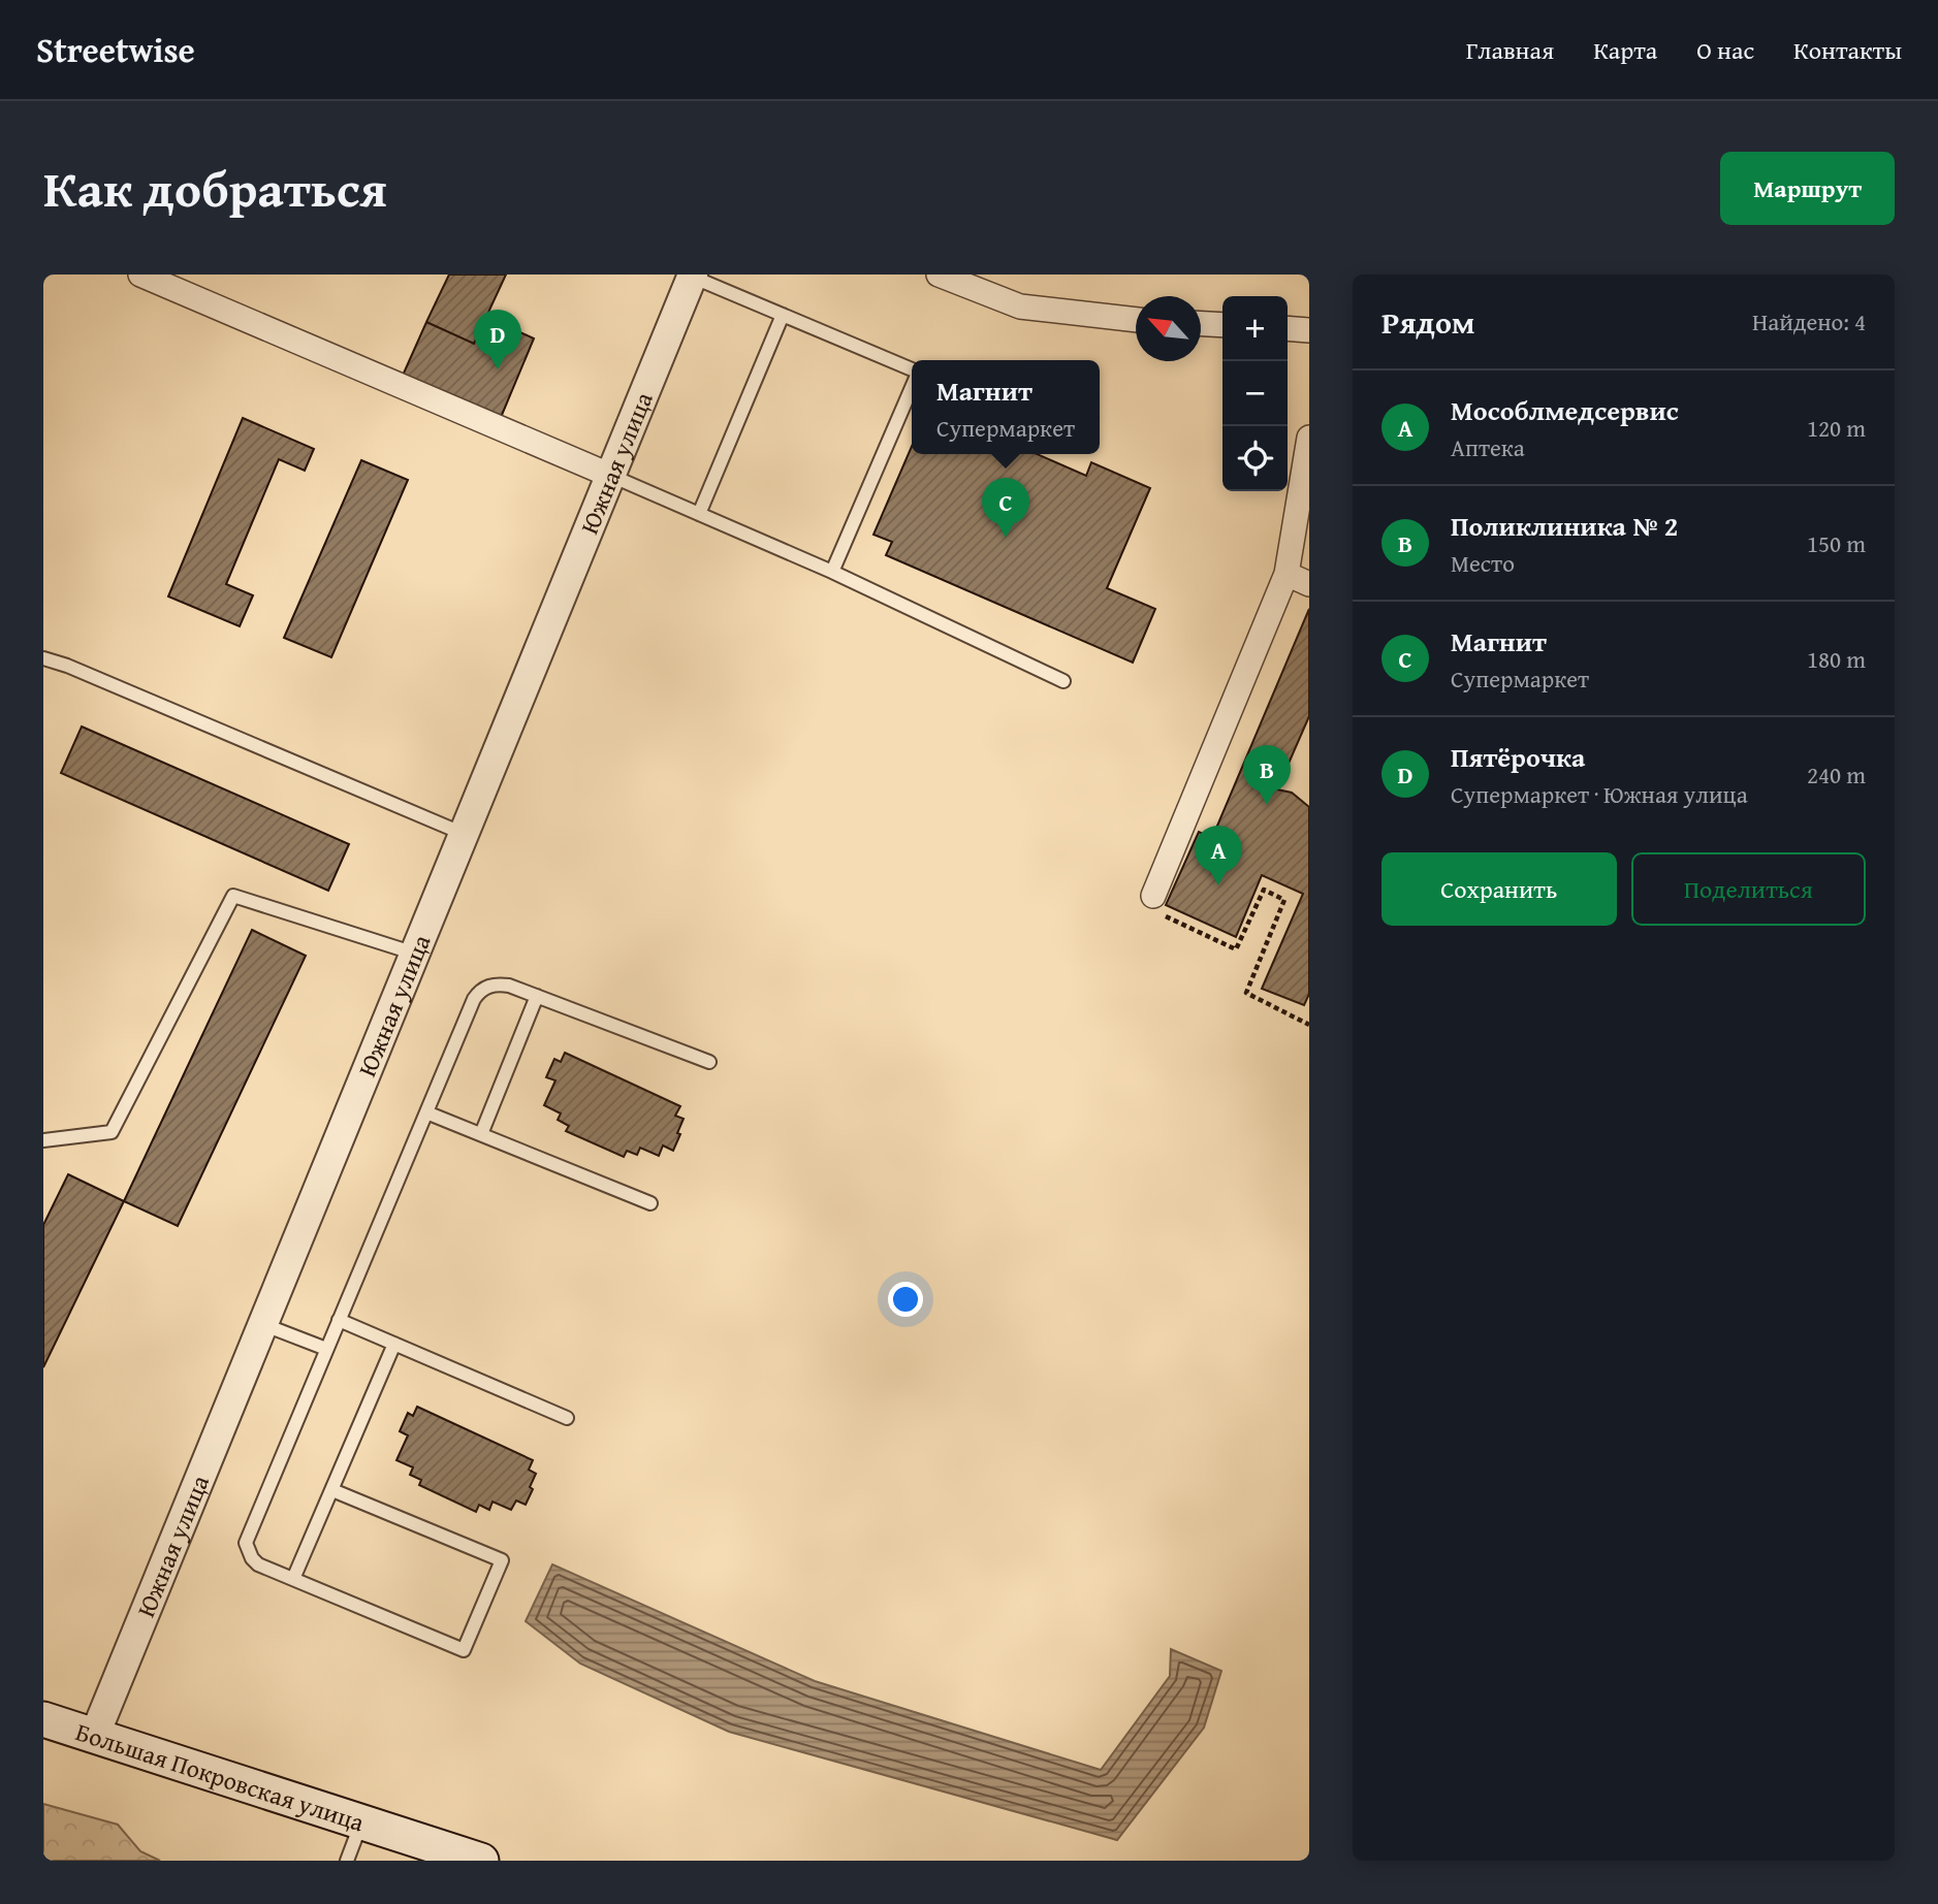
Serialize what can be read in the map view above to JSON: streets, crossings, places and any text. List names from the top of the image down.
{
  "streets": {
    "main road": ["Большая Покровская улица"],
    "street": ["Южная улица"]
  },
  "crossings": [
    ["Южная улица", "Большая Покровская улица"]
  ],
  "north": "top left",
  "page": {
    "header": "Streetwise",
    "nav": [
      "Главная",
      "Карта",
      "О нас",
      "Контакты"
    ],
    "title": "Как добраться",
    "buttons": [
      "Маршрут",
      ["Сохранить", "Поделиться"]
    ],
    "heading": ["Рядом", "Найдено: 4"],
    "map_buttons": ["+", "−"],
    "pins": [
      "D",
      "C",
      "B",
      "A"
    ],
    "popup": ["Магнит", "Супермаркет"],
    "list": [
      {
        "mark": "A",
        "name": "Мособлмедсервис",
        "note": "Аптека",
        "value": "120 m"
      },
      {
        "mark": "B",
        "name": "Поликлиника № 2",
        "note": "Место",
        "value": "150 m"
      },
      {
        "mark": "C",
        "name": "Магнит",
        "note": "Супермаркет",
        "value": "180 m"
      },
      {
        "mark": "D",
        "name": "Пятёрочка",
        "note": "Супермаркет · Южная улица",
        "value": "240 m"
      }
    ]
  }
}
